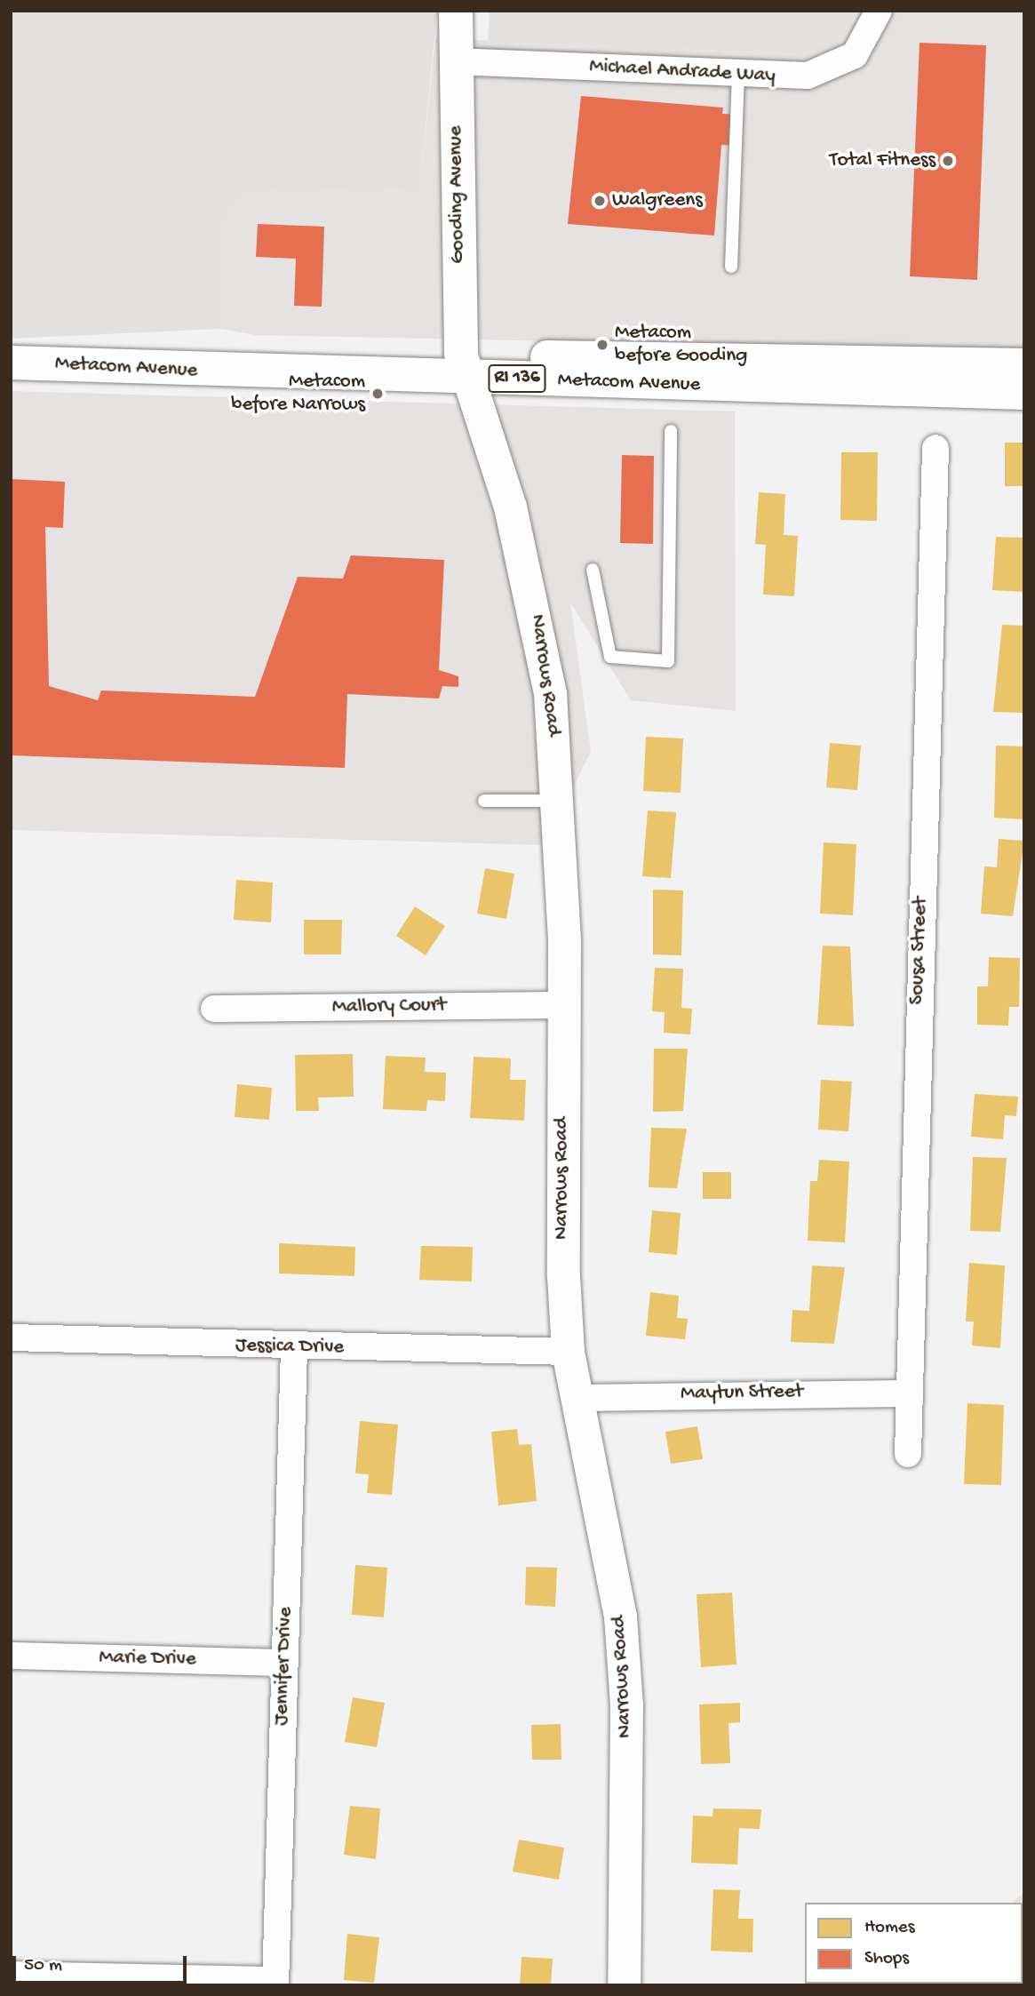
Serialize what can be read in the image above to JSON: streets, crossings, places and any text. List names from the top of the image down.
{
  "streets": {
    "main road": ["Gooding Avenue", "Metacom Avenue", "RI 136"],
    "street": [
      "Michael Andrade Way",
      "Narrows Road",
      "Sousa Street",
      "Mallory Court",
      "Jessica Drive",
      "Maytun Street",
      "Marie Drive",
      "Jennifer Drive"
    ]
  },
  "crossings": [
    ["Michael Andrade Way", "Gooding Avenue"],
    ["Gooding Avenue", "Metacom Avenue"],
    ["Gooding Avenue", "Narrows Road"],
    ["Metacom Avenue", "Narrows Road"],
    ["Narrows Road", "Mallory Court"],
    ["Narrows Road", "Jessica Drive"],
    ["Narrows Road", "Maytun Street"],
    ["Sousa Street", "Maytun Street"],
    ["Jessica Drive", "Jennifer Drive"],
    ["Marie Drive", "Jennifer Drive"]
  ],
  "places": [
    "Total Fitness",
    "Walgreens",
    "Metacom before Gooding",
    "Metacom before Narrows"
  ],
  "legend": ["Homes", "Shops"],
  "scale_bar": "50 m"
}
